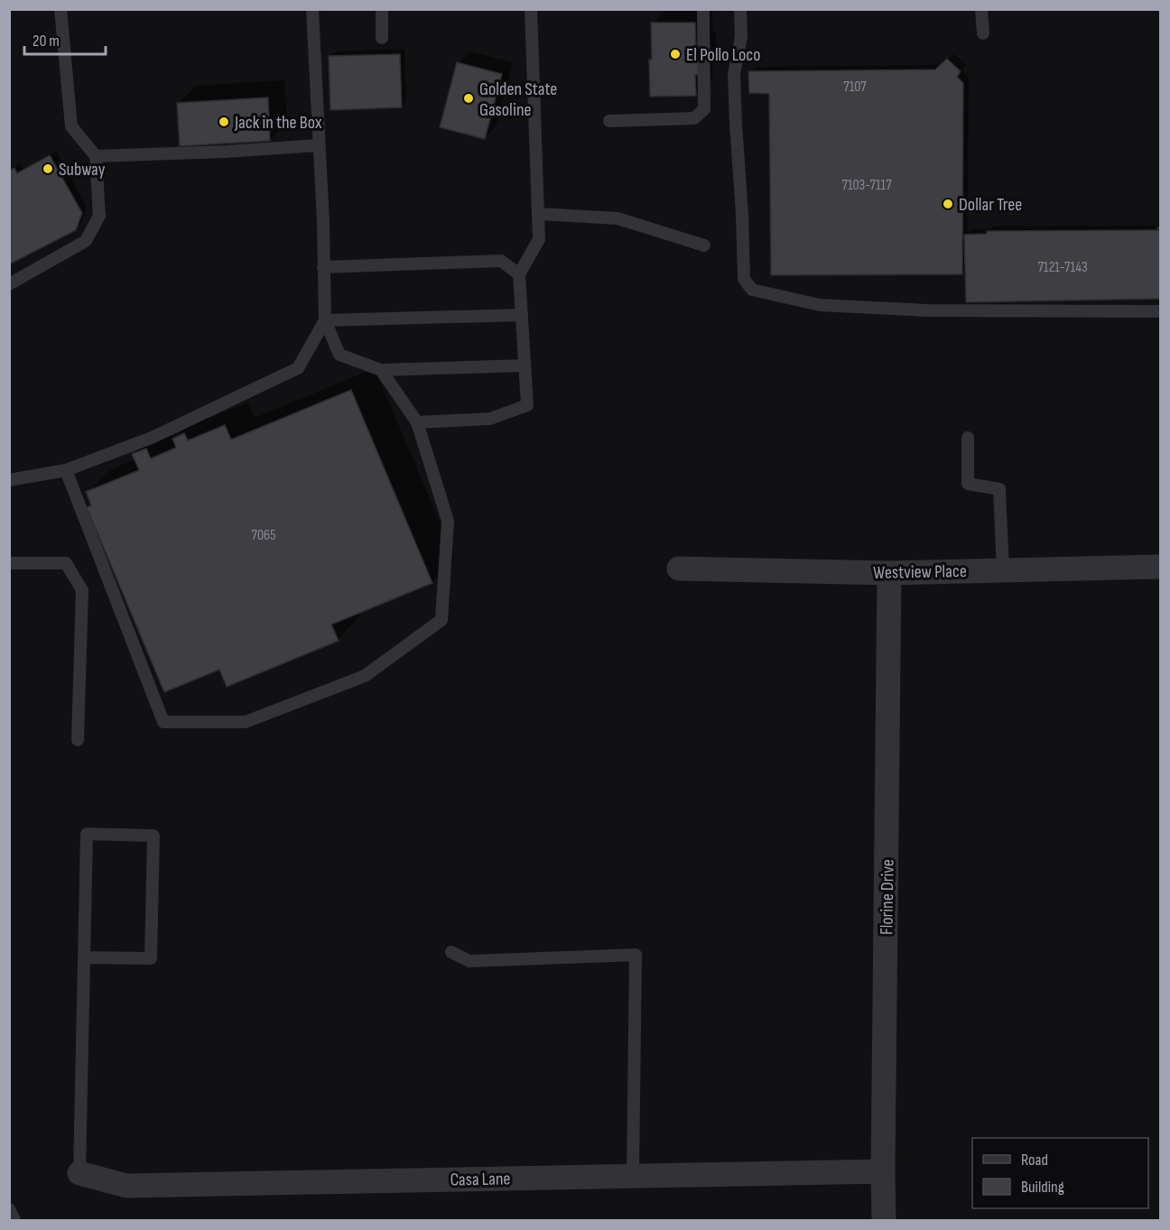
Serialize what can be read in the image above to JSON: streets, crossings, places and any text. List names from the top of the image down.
{
  "streets": {
    "street": ["Westview Place", "Florine Drive", "Casa Lane"]
  },
  "crossings": [
    ["Westview Place", "Florine Drive"],
    ["Florine Drive", "Casa Lane"]
  ],
  "places": [
    "El Pollo Loco",
    "Golden State Gasoline",
    "Jack in the Box",
    "Subway",
    "Dollar Tree"
  ],
  "house_numbers": [
    "7107",
    "7103-7117",
    "7121-7143",
    "7065"
  ],
  "legend": ["Road", "Building"],
  "scale_bar": "20 m"
}
